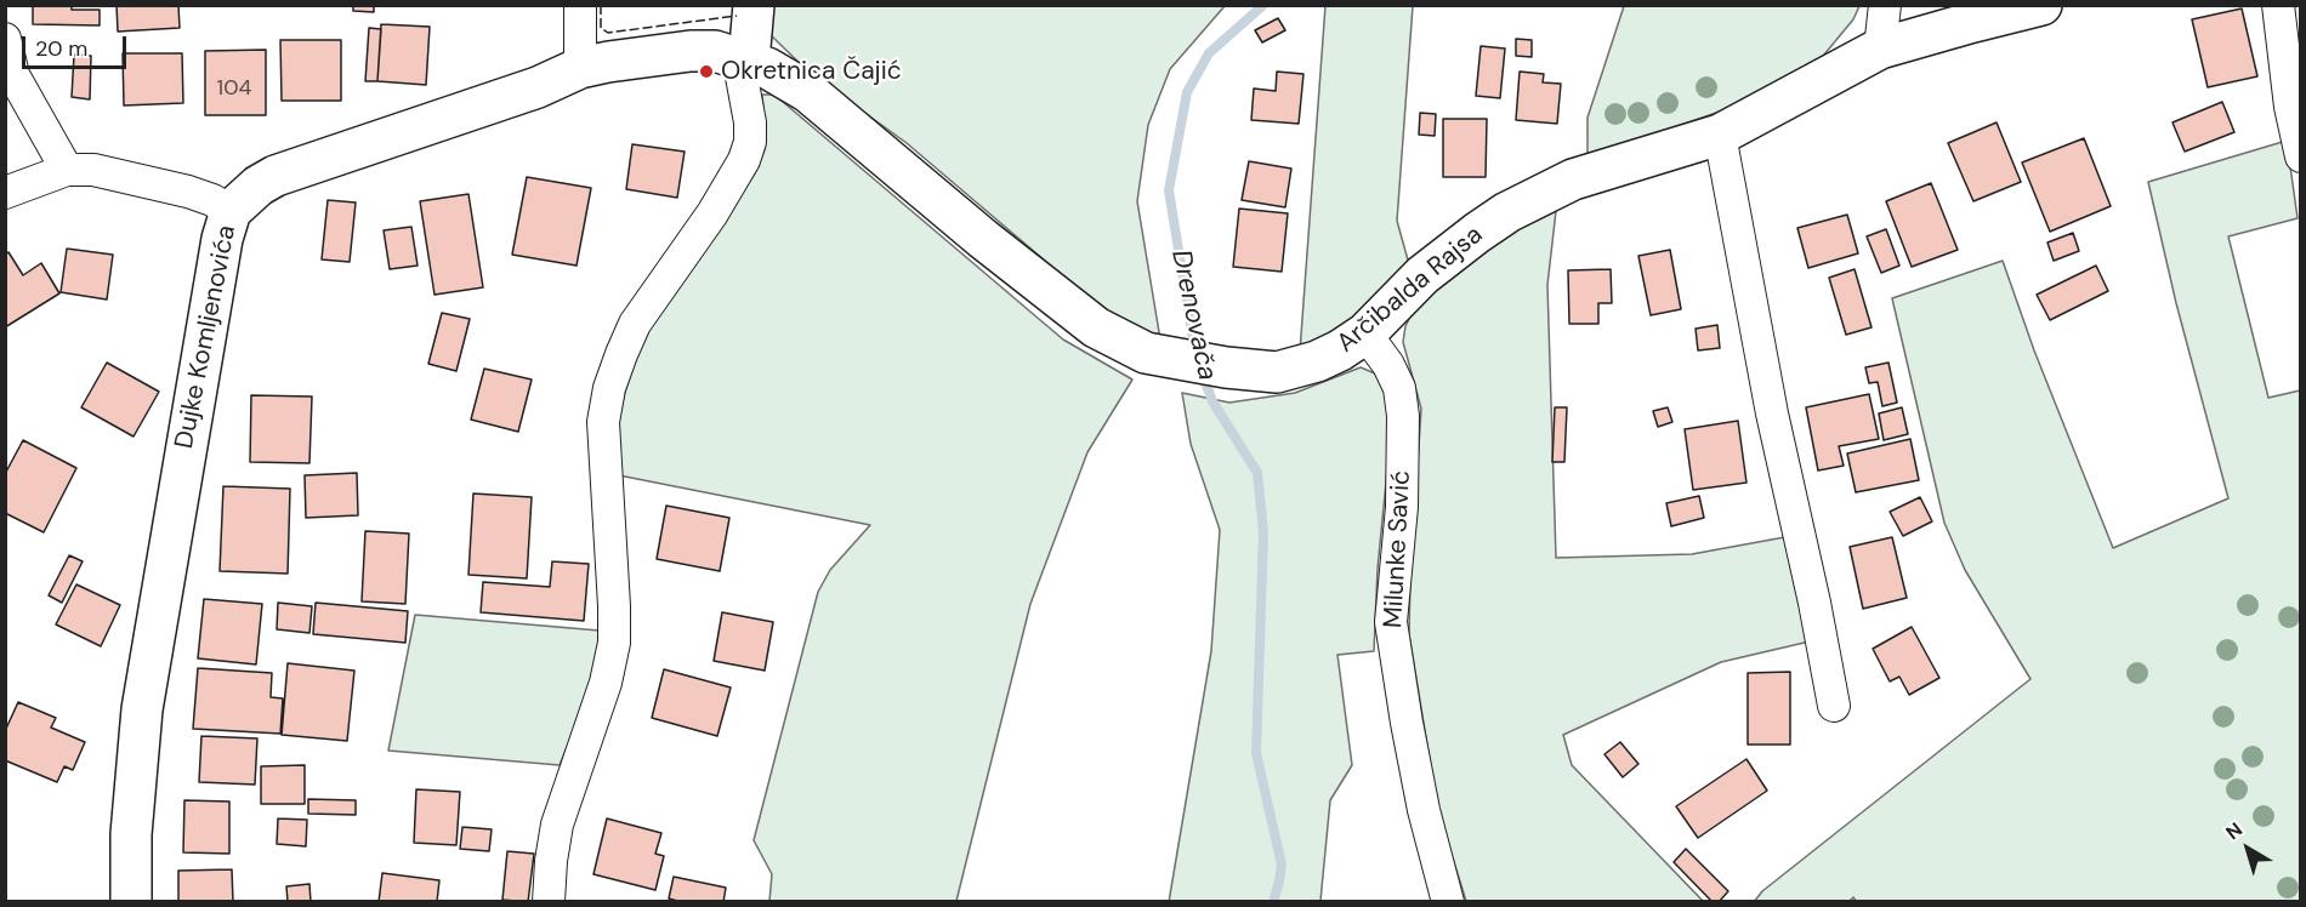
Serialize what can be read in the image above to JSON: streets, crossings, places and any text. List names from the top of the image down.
{
  "streets": {
    "street": ["Arčibalda Rajsa", "Dujke Komljenovića", "Milunke Savić"]
  },
  "crossings": [
    ["Arčibalda Rajsa", "Dujke Komljenovića"],
    ["Arčibalda Rajsa", "Milunke Savić"]
  ],
  "water": ["Drenovača"],
  "places": ["Okretnica Čajić"],
  "house_numbers": ["104"],
  "scale_bar": "20 m",
  "north": "top left"
}
